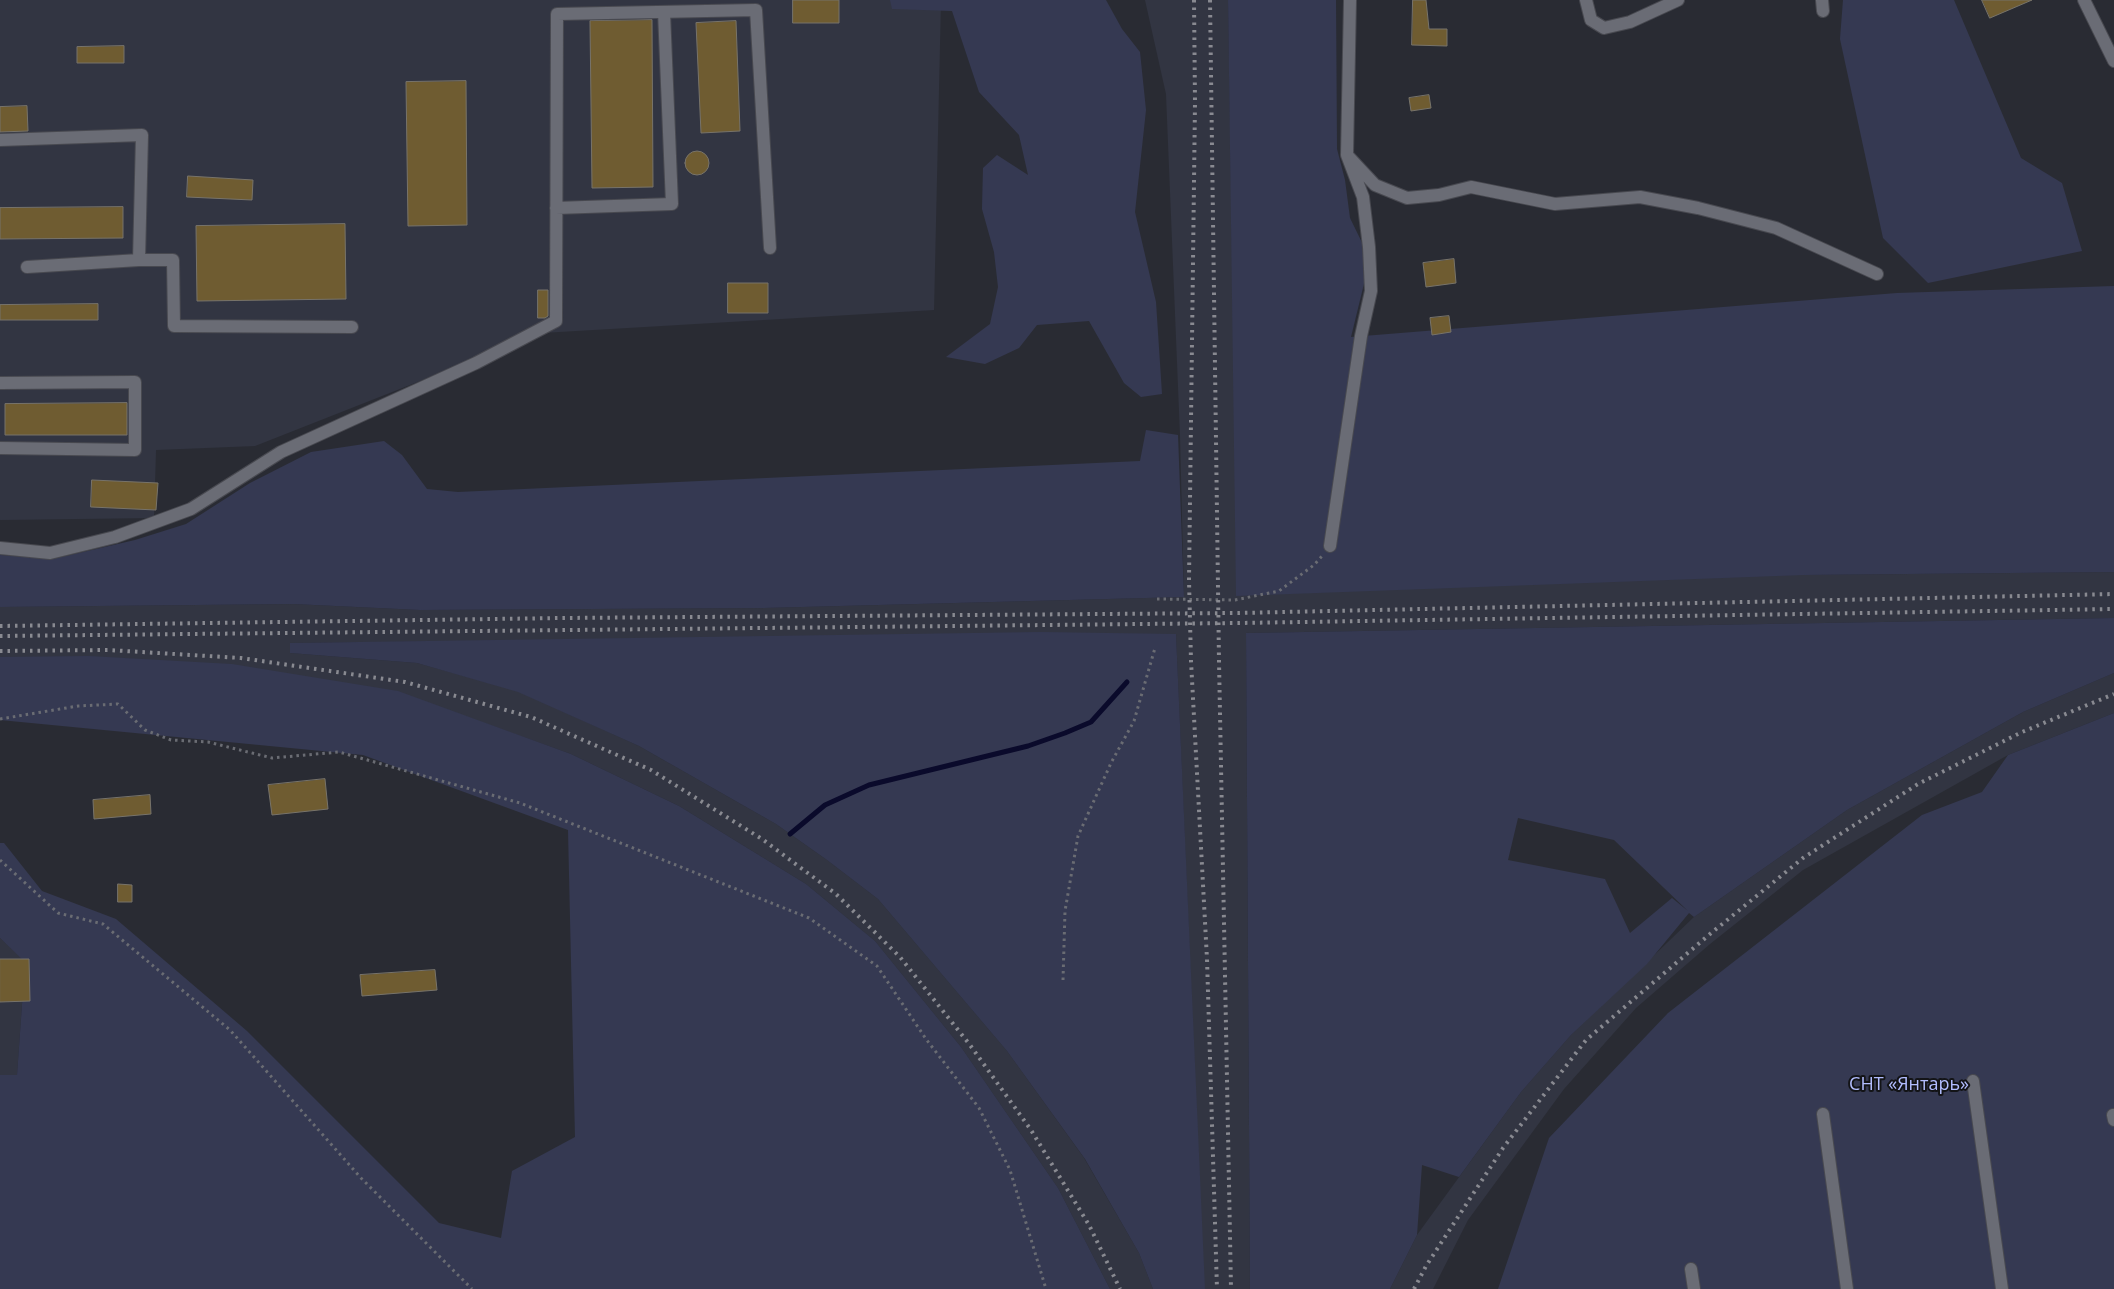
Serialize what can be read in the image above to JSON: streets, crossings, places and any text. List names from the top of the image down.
{
  "parks": ["СНТ «Янтарь»"]
}
